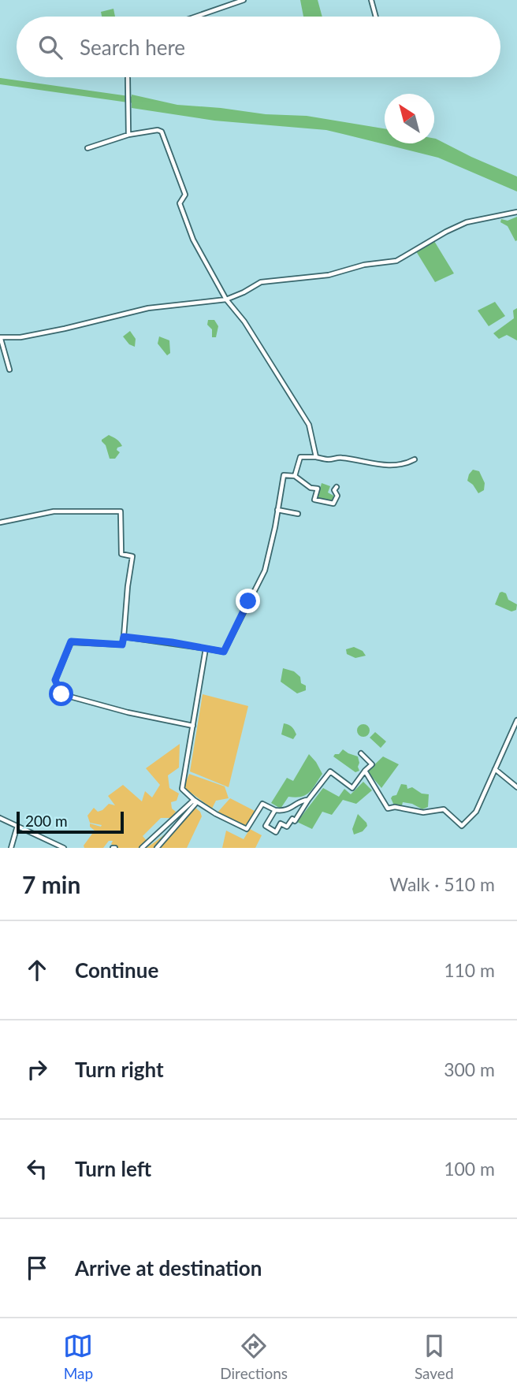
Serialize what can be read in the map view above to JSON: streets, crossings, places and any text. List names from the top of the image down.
{
  "scale_bar": "200 m",
  "north": "top left",
  "page": {
    "search": "Search here",
    "scale": "200 m",
    "heading": ["7 min", "Walk · 510 m"],
    "list": [
      ["Continue", "110 m"],
      ["Turn right", "300 m"],
      ["Turn left", "100 m"],
      "Arrive at destination"
    ],
    "nav": ["Map", "Directions", "Saved"]
  }
}
